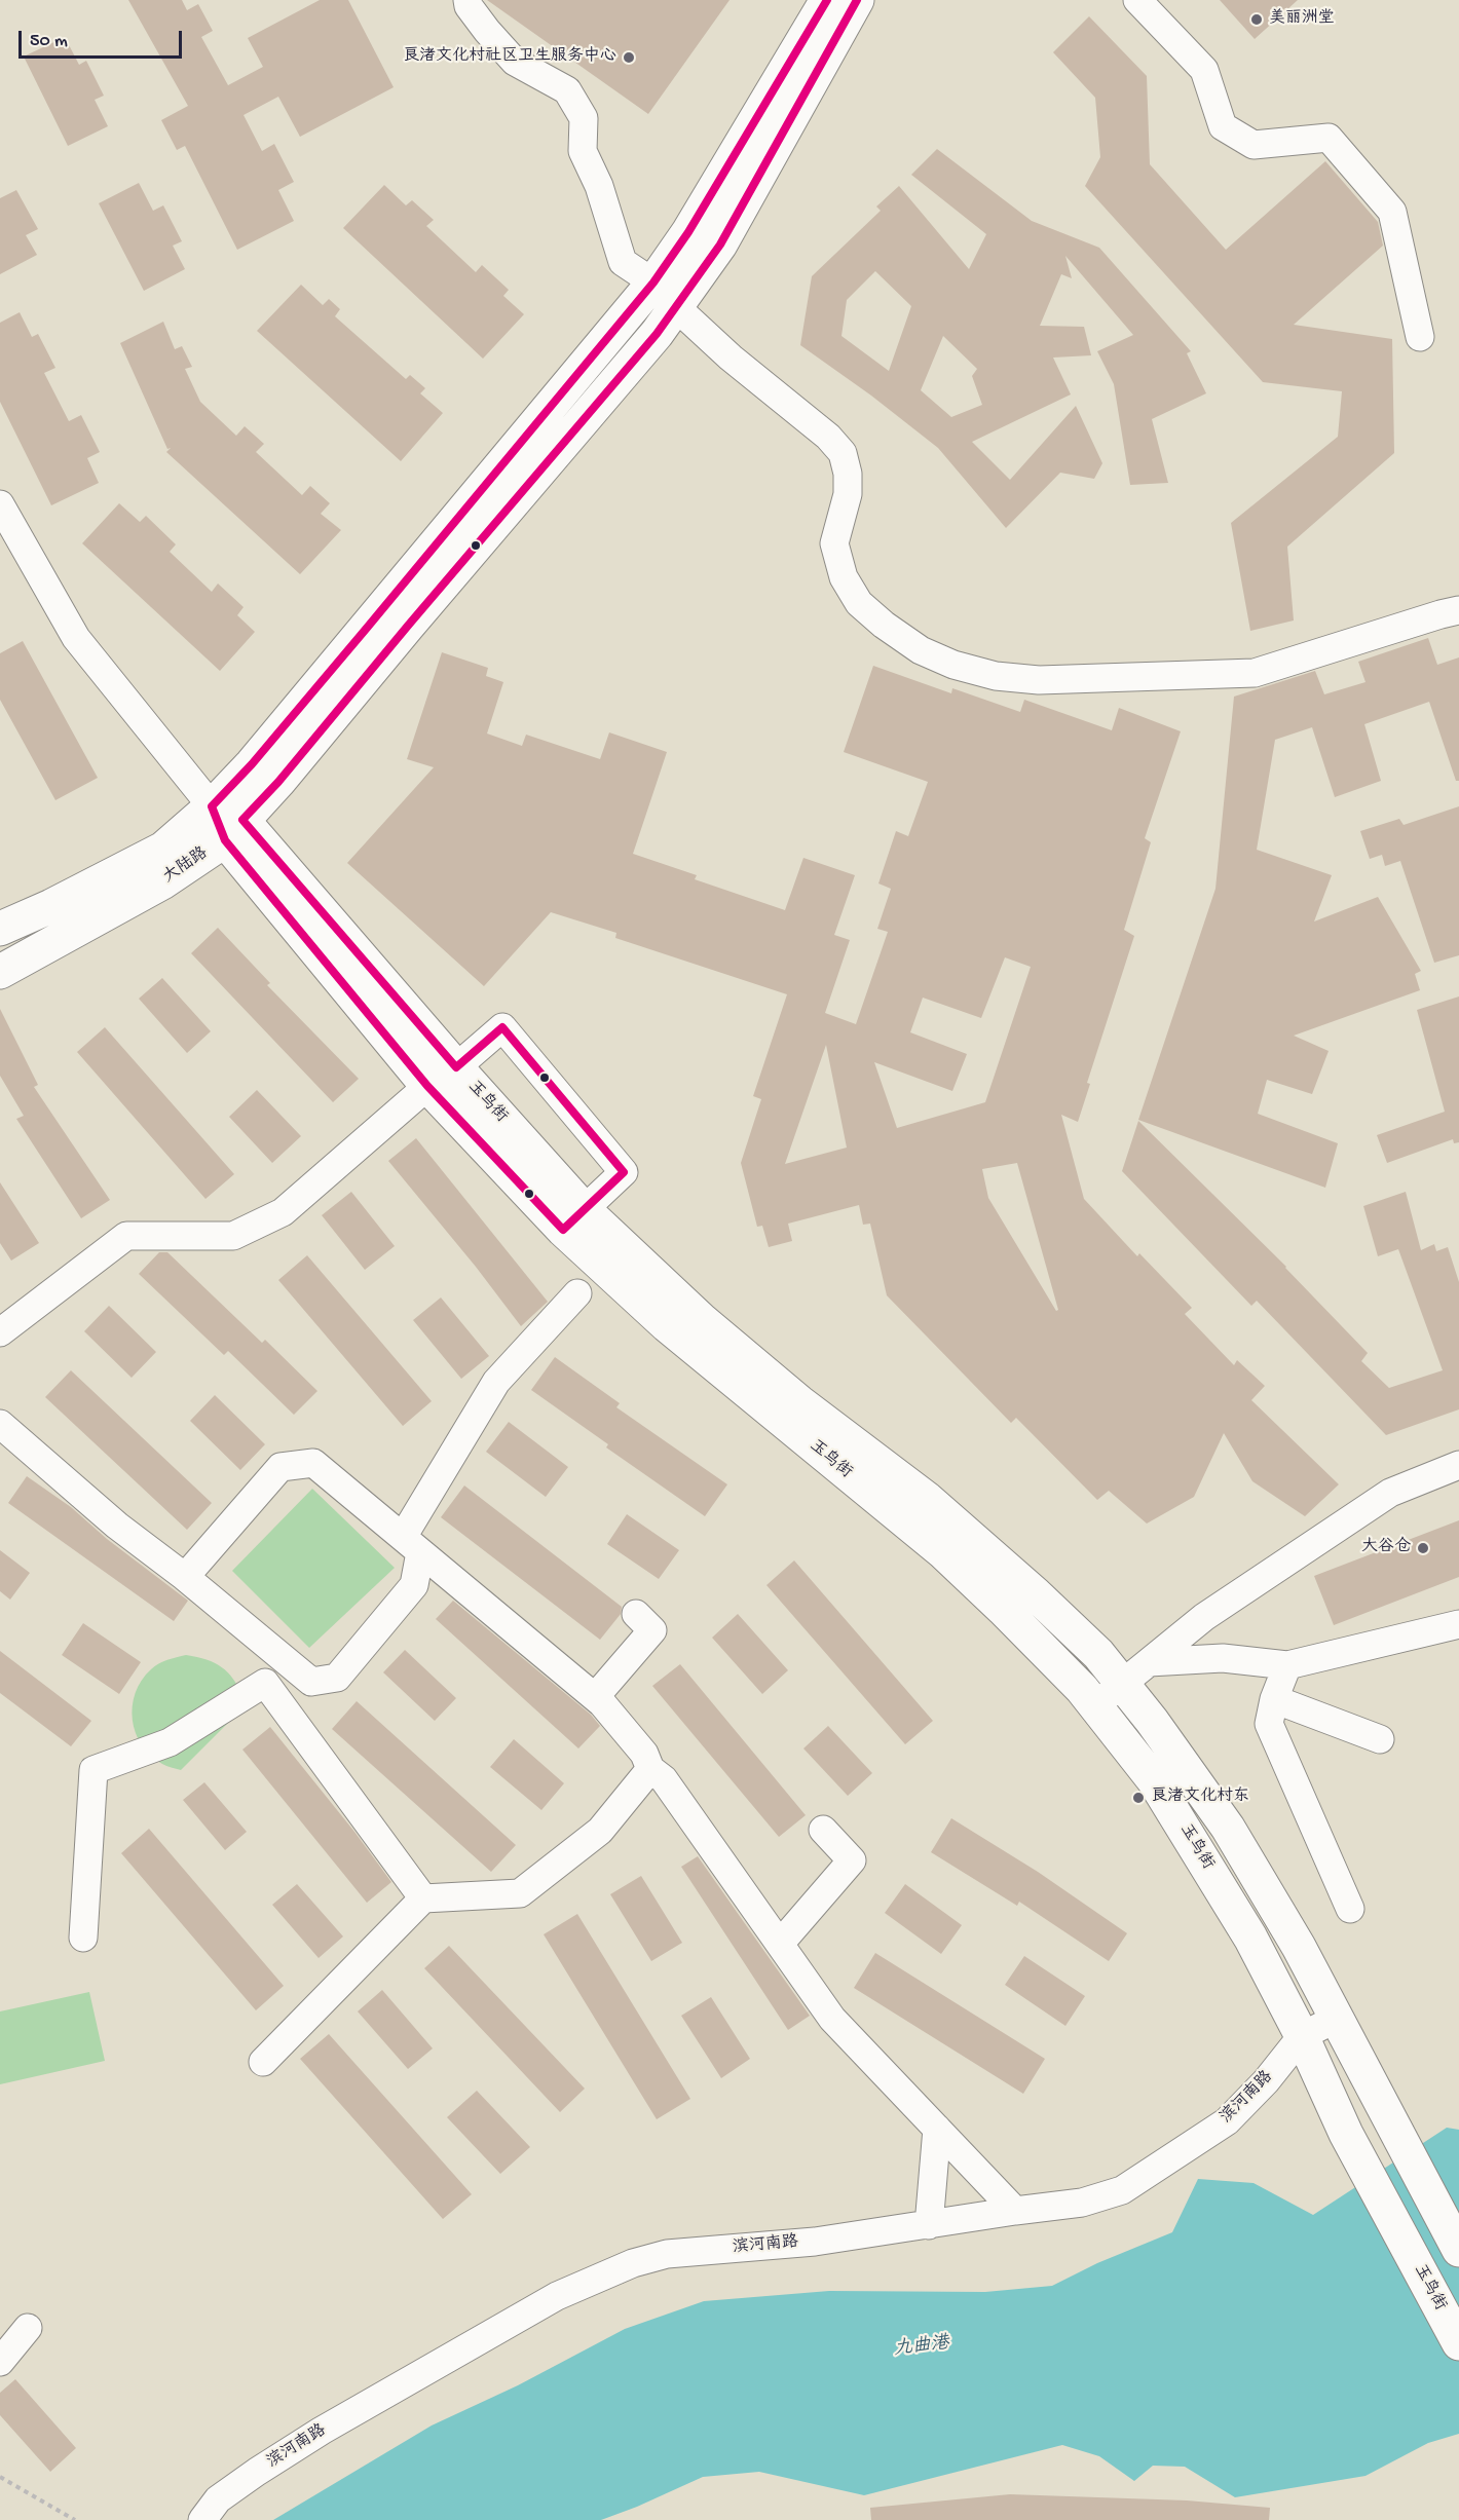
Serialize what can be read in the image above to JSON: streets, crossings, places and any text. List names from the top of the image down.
{
  "streets": {
    "main road": ["大陆路", "玉鸟街"],
    "street": ["滨河南路"]
  },
  "crossings": [
    ["大陆路", "玉鸟街"],
    ["玉鸟街", "滨河南路"]
  ],
  "water": ["九曲港"],
  "places": [
    "美丽洲堂",
    "良渚文化村社区卫生服务中心",
    "大谷仓",
    "良渚文化村东"
  ],
  "scale_bar": "50 m"
}
